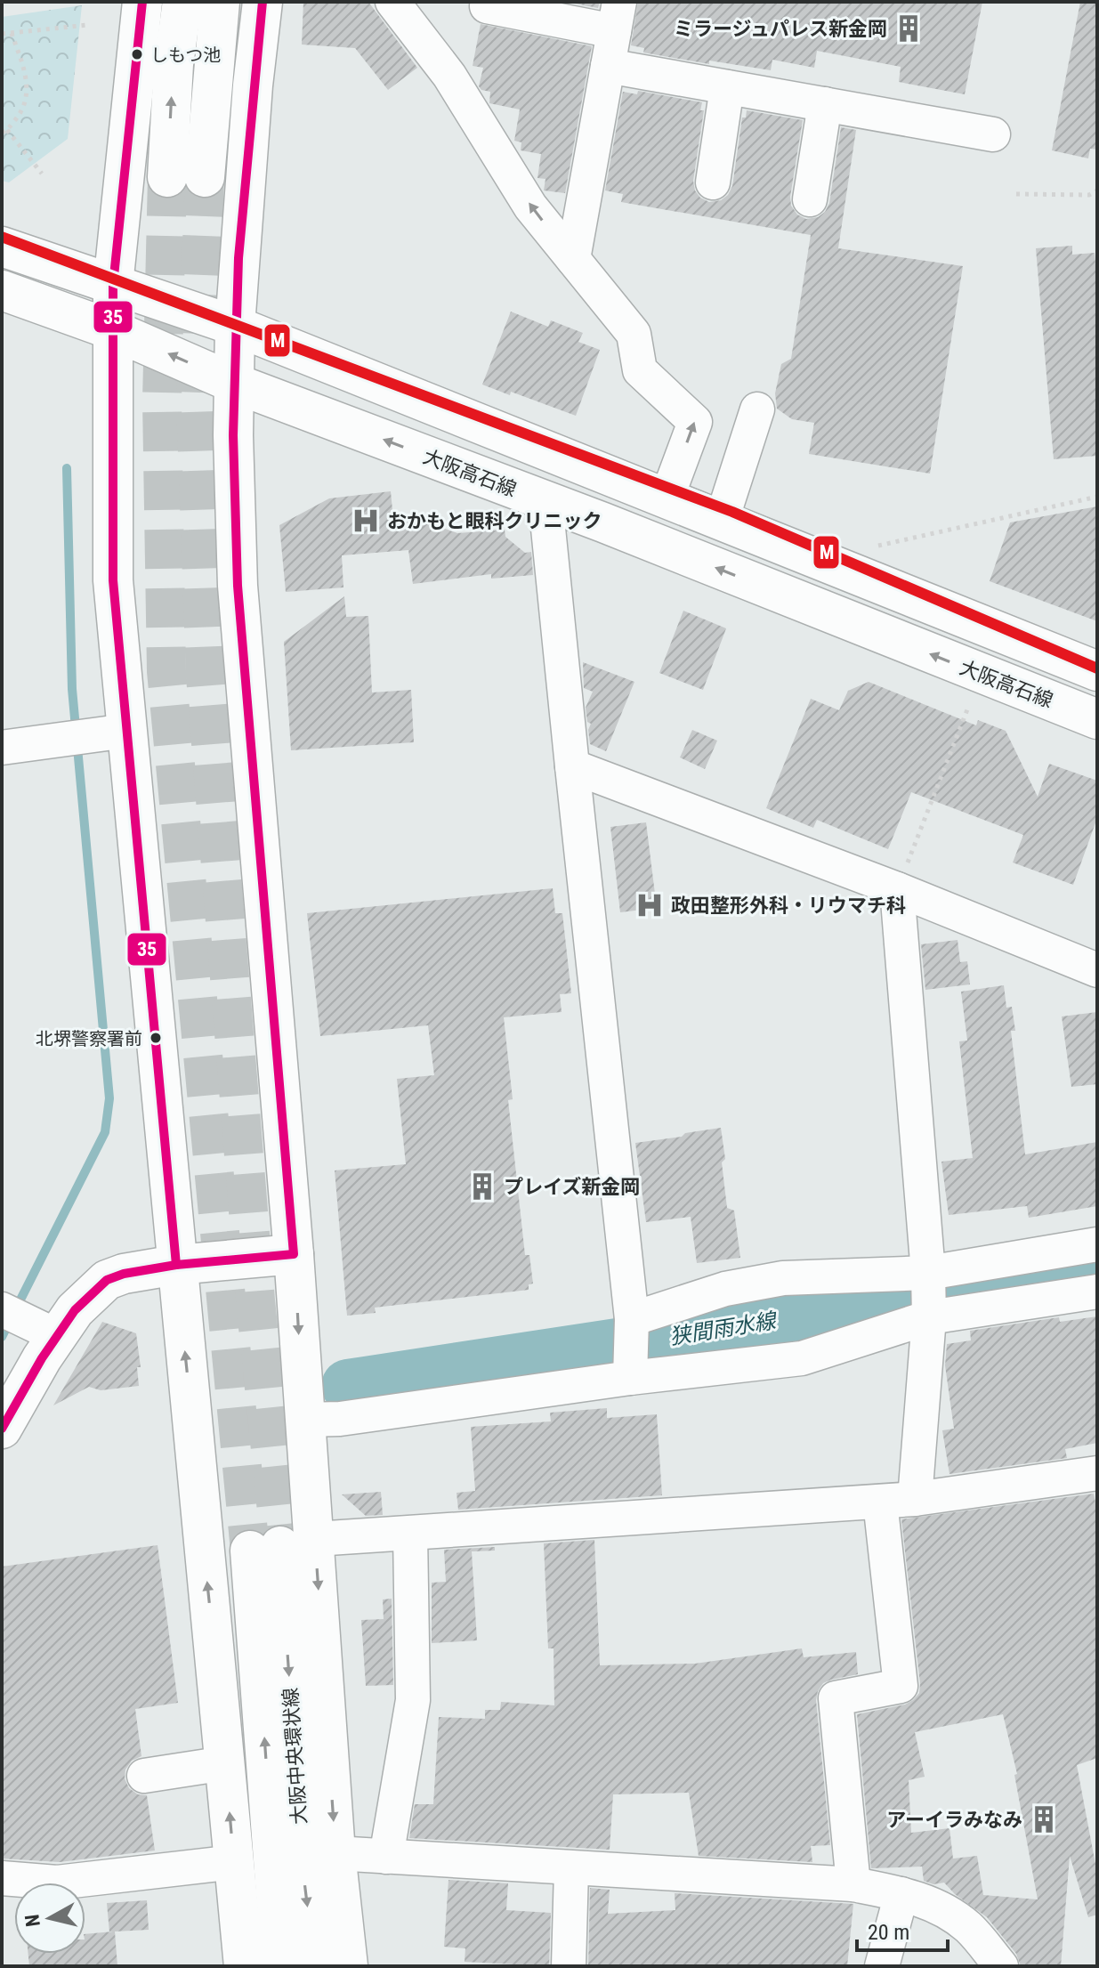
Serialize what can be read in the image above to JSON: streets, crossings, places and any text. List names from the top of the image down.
{
  "streets": {
    "main road": ["大阪高石線", "大阪中央環状線"]
  },
  "water": ["狭間雨水線"],
  "places": {
    "building": ["ミラージュパレス新金岡", "プレイズ新金岡", "アーイラみなみ"],
    "other": ["しもつ池", "北堺警察署前"],
    "hospital": ["おかもと眼科クリニック", "政田整形外科・リウマチ科"]
  },
  "lines": ["transit line 35", "transit line M"],
  "scale_bar": "20 m",
  "north": "left"
}
